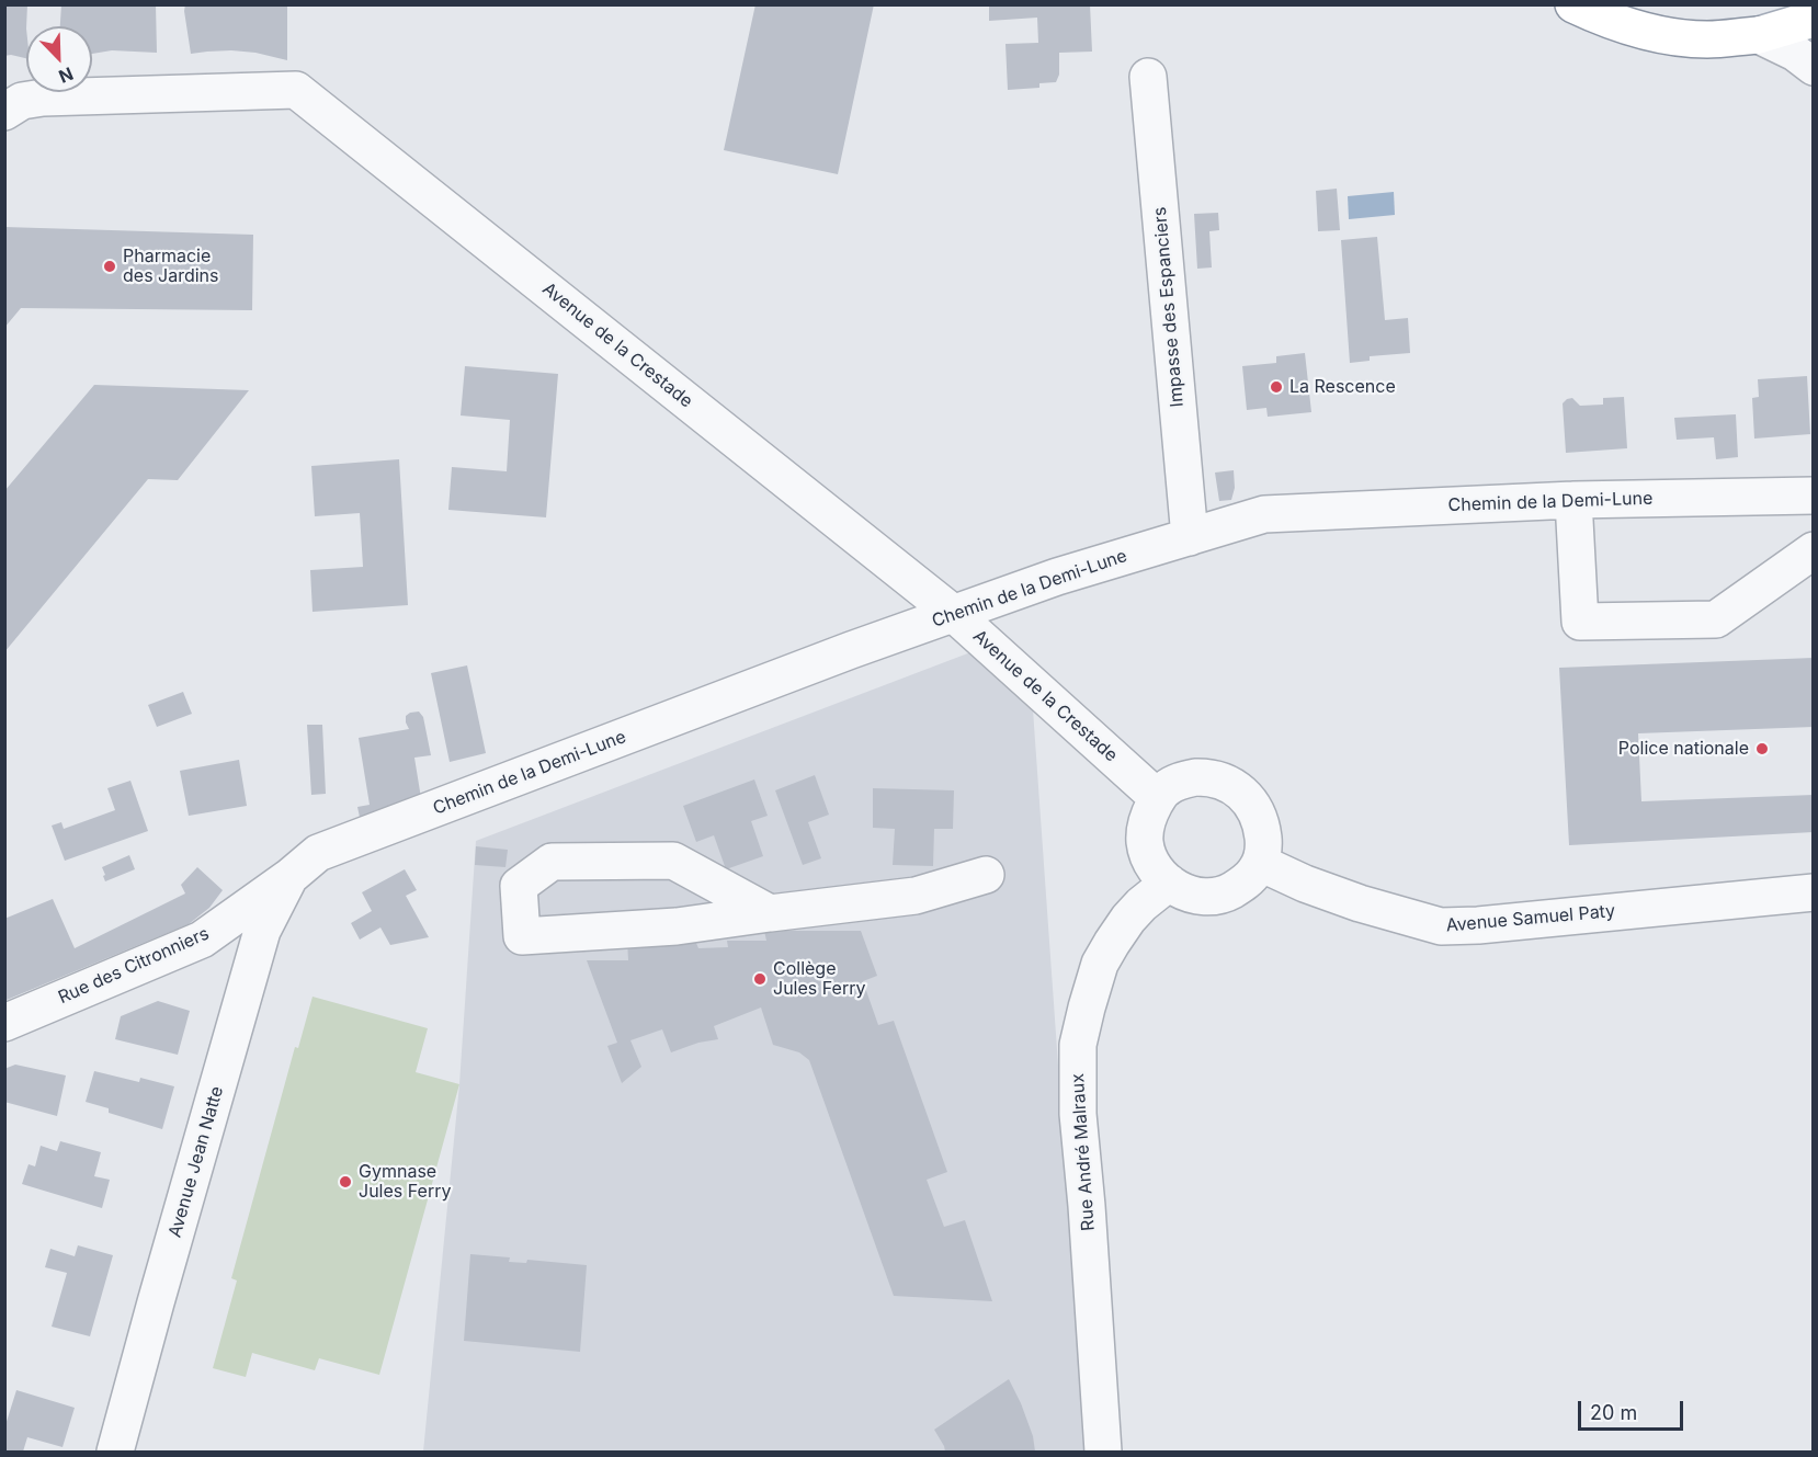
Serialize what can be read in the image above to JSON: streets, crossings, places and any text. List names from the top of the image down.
{
  "streets": {
    "street": [
      "Impasse des Espanciers",
      "Avenue de la Crestade",
      "Chemin de la Demi-Lune",
      "Avenue Samuel Paty",
      "Rue des Citronniers",
      "Rue André Malraux",
      "Avenue Jean Natte"
    ]
  },
  "crossings": [
    ["Impasse des Espanciers", "Chemin de la Demi-Lune"],
    ["Avenue de la Crestade", "Chemin de la Demi-Lune"],
    ["Avenue de la Crestade", "Avenue Samuel Paty"],
    ["Avenue de la Crestade", "Rue André Malraux"],
    ["Chemin de la Demi-Lune", "Rue des Citronniers"],
    ["Chemin de la Demi-Lune", "Avenue Jean Natte"],
    ["Avenue Samuel Paty", "Rue André Malraux"],
    ["Rue des Citronniers", "Avenue Jean Natte"]
  ],
  "places": [
    "Pharmacie des Jardins",
    "La Rescence",
    "Police nationale",
    "Collège Jules Ferry",
    "Gymnase Jules Ferry"
  ],
  "scale_bar": "20 m",
  "north": "bottom right"
}
